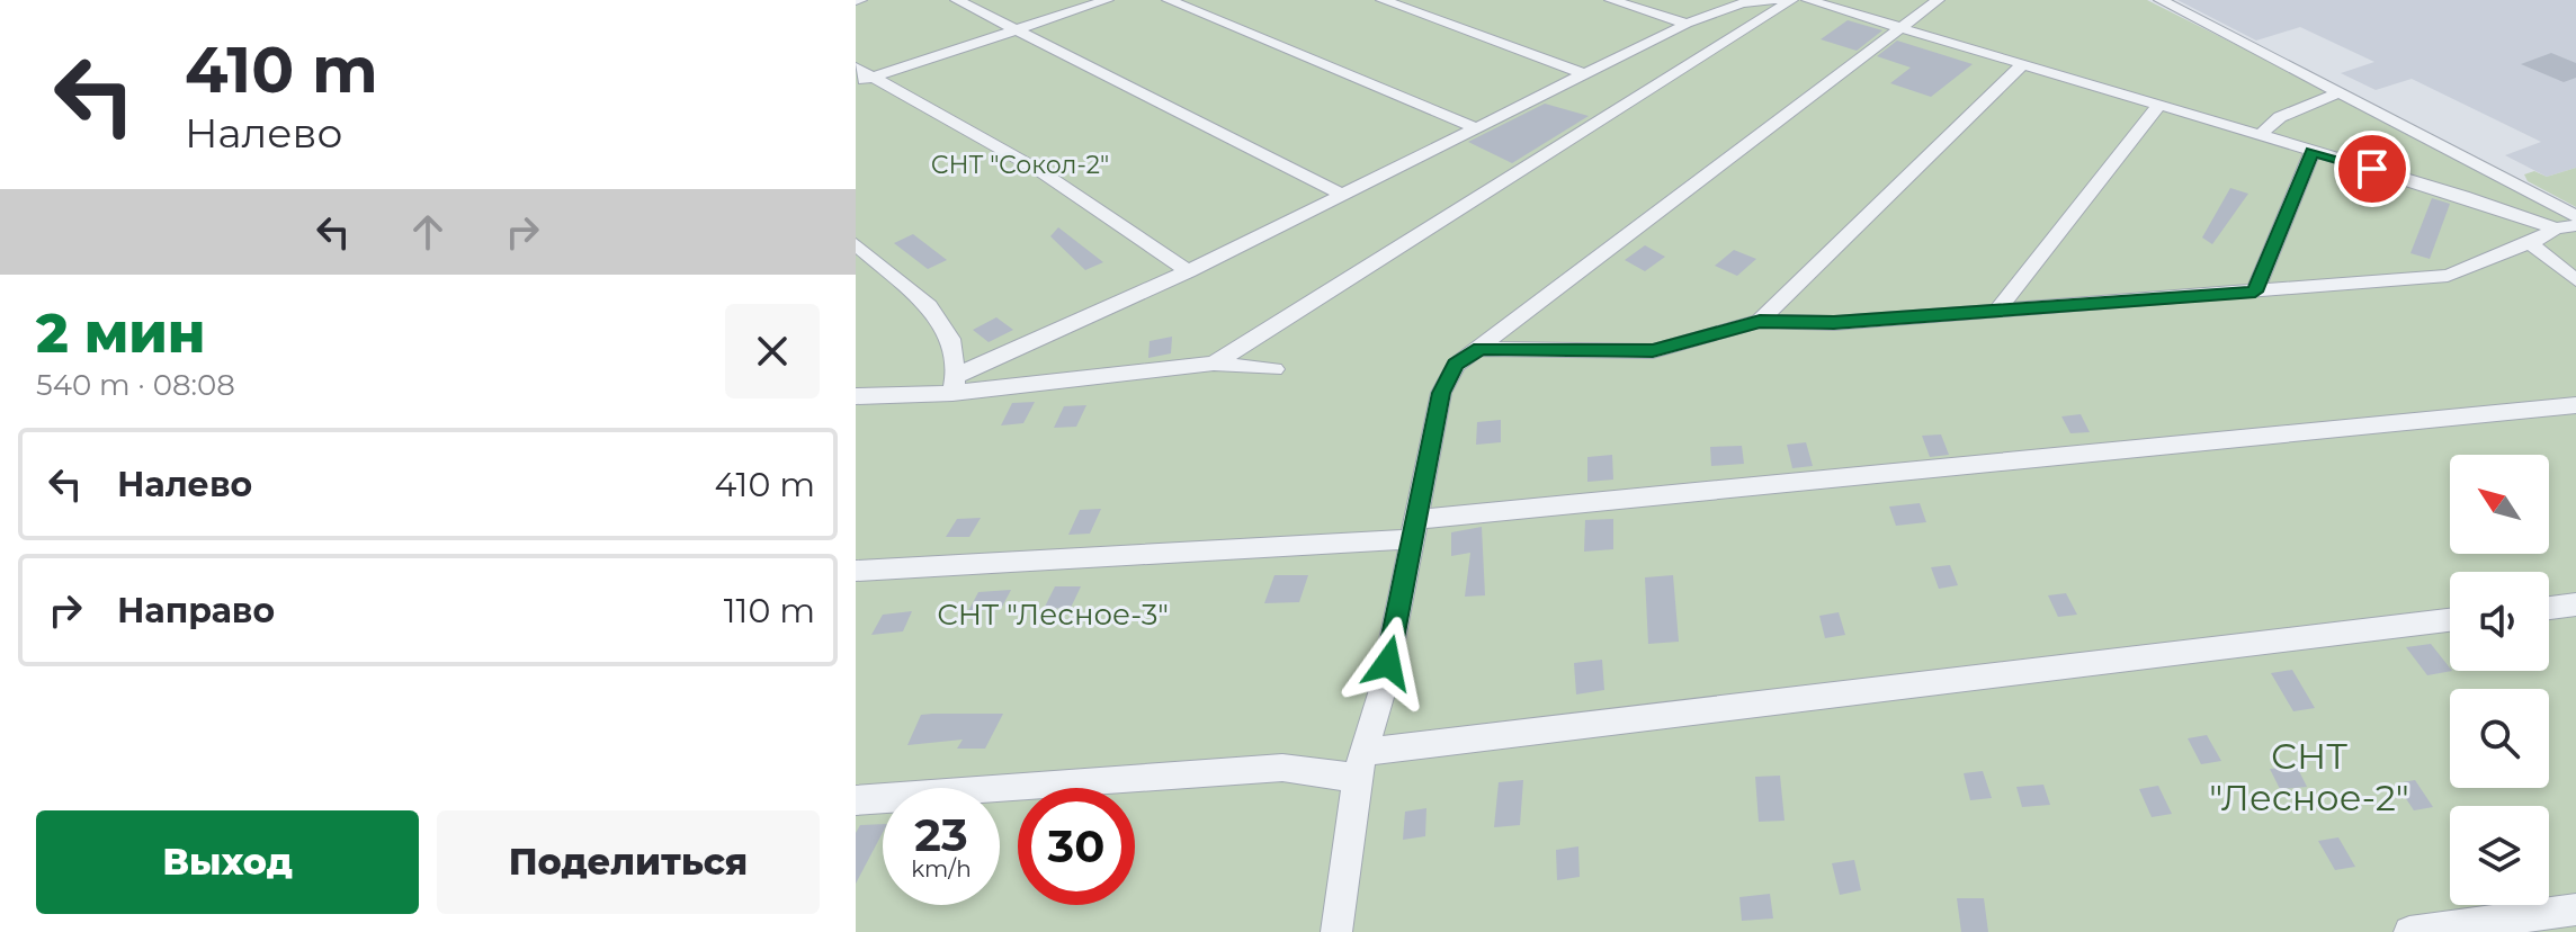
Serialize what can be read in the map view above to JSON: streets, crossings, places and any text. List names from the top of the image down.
{
  "parks": ["СНТ \"Сокол-2\"", "СНТ \"Лесное-3\"", "СНТ \"Лесное-2\""],
  "north": "top left",
  "page": {
    "turn": ["410 m", "Налево"],
    "heading": ["2 мин", "540 m · 08:08"],
    "list": [
      {
        "name": "Налево",
        "value": "410 m"
      },
      {
        "name": "Направо",
        "value": "110 m"
      }
    ],
    "speed": "23 km/h",
    "limit": "30",
    "buttons": ["Выход", "Поделиться"]
  }
}
